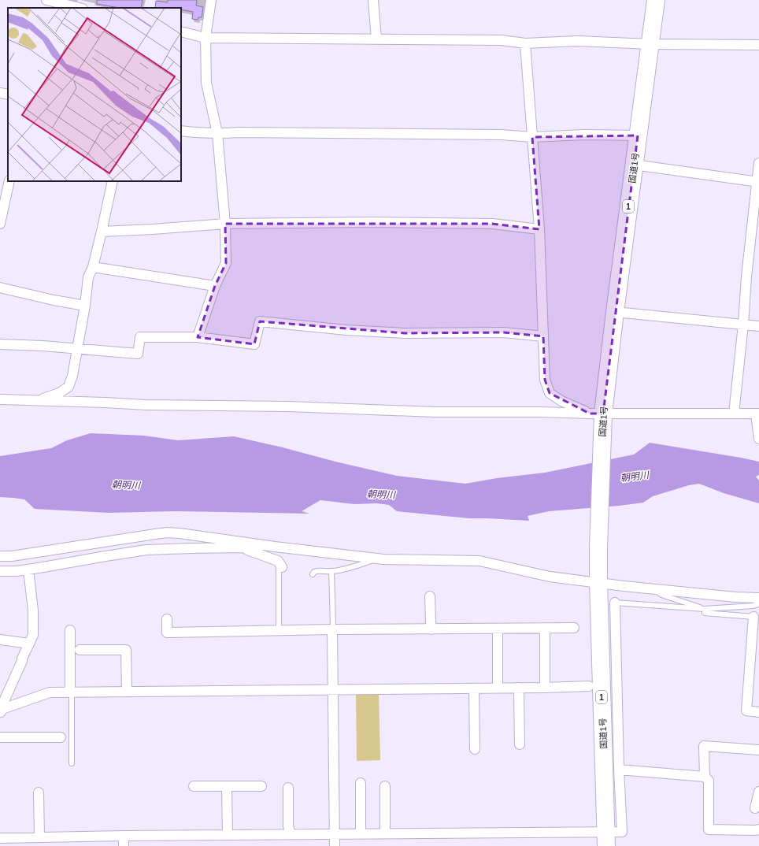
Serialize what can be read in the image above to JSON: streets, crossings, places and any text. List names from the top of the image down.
{
  "streets": {
    "highway": ["国道1号", "1"]
  },
  "water": ["朝明川"]
}
